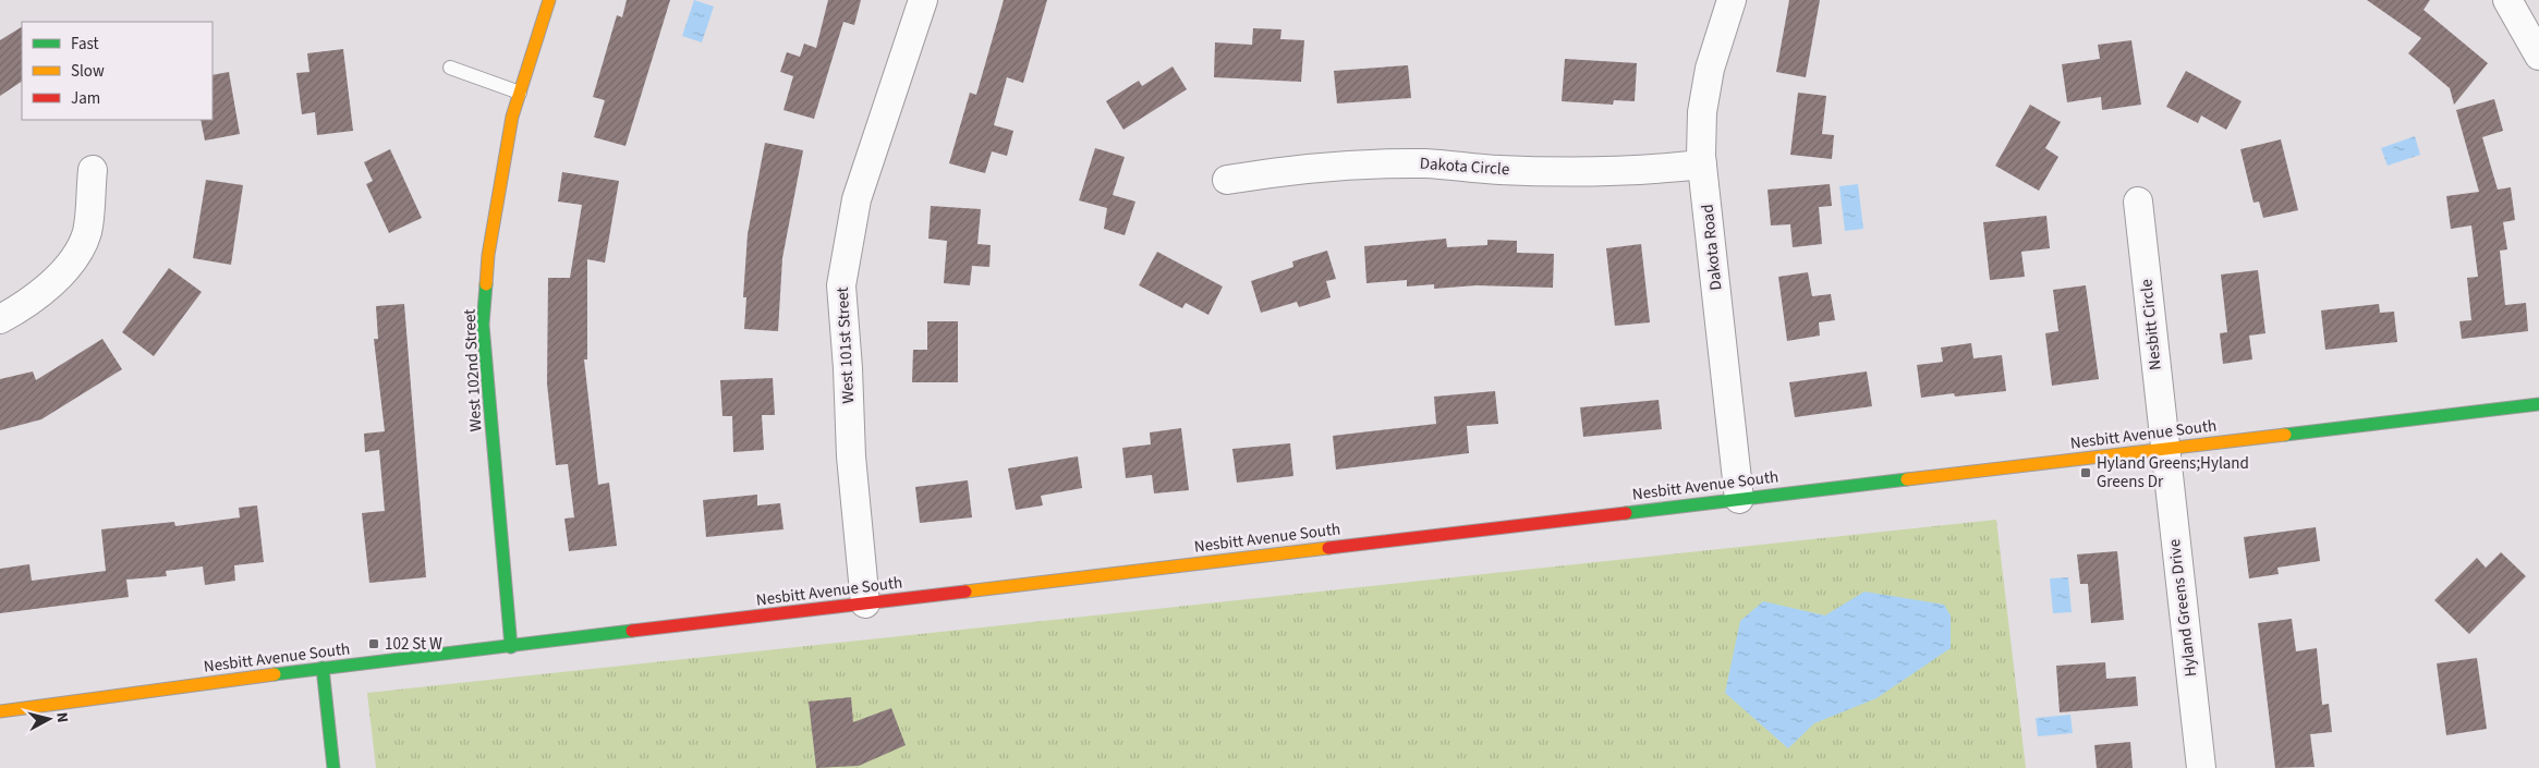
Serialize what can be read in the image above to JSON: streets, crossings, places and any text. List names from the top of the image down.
{
  "streets": {
    "street": [
      "Dakota Circle",
      "Dakota Road",
      "Nesbitt Circle",
      "West 101st Street",
      "West 102nd Street",
      "Nesbitt Avenue South",
      "Hyland Greens Drive"
    ]
  },
  "crossings": [
    ["Dakota Circle", "Dakota Road"],
    ["Dakota Road", "Nesbitt Avenue South"],
    ["Nesbitt Circle", "Nesbitt Avenue South"],
    ["Nesbitt Circle", "Hyland Greens Drive"],
    ["West 101st Street", "Nesbitt Avenue South"],
    ["West 102nd Street", "Nesbitt Avenue South"],
    ["Nesbitt Avenue South", "Hyland Greens Drive"]
  ],
  "places": {
    "transit": ["Hyland Greens;Hyland Greens Dr", "102 St W"]
  },
  "legend": ["Fast", "Slow", "Jam"],
  "north": "right"
}
